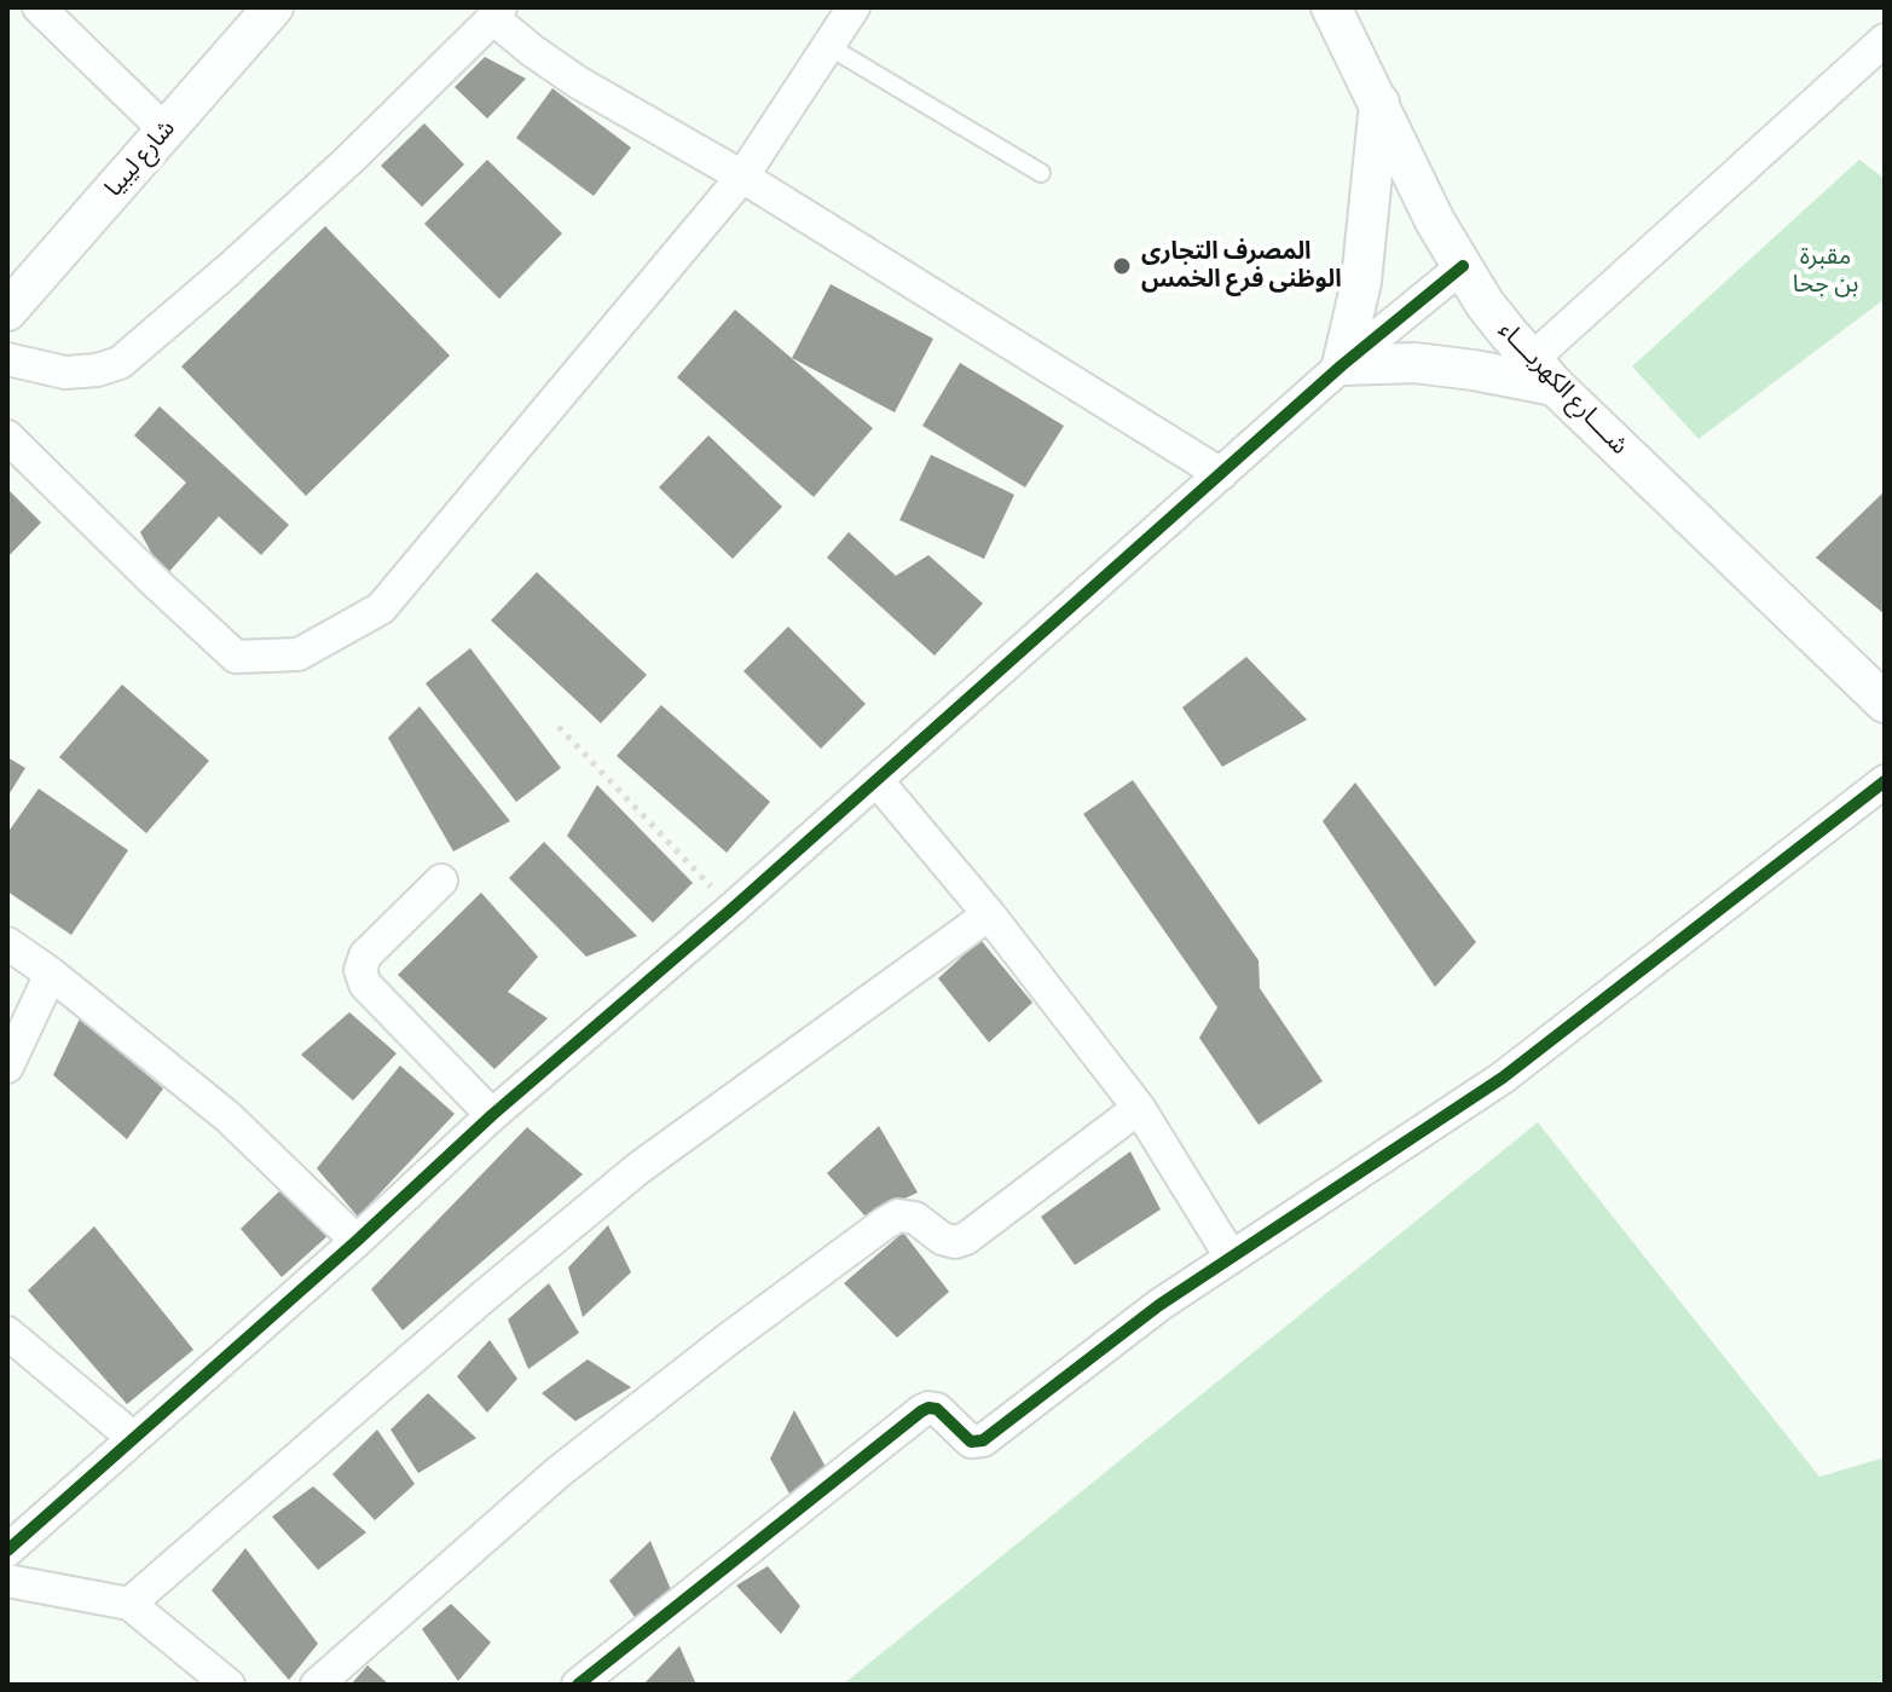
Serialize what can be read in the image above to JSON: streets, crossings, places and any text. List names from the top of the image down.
{
  "streets": {
    "street": ["شارع ليبيا", "شــــارع الكهربــــاء"]
  },
  "parks": ["مقبرة بن جحا"],
  "places": ["المصرف التجارى الوظنى فرع الخمس"]
}
